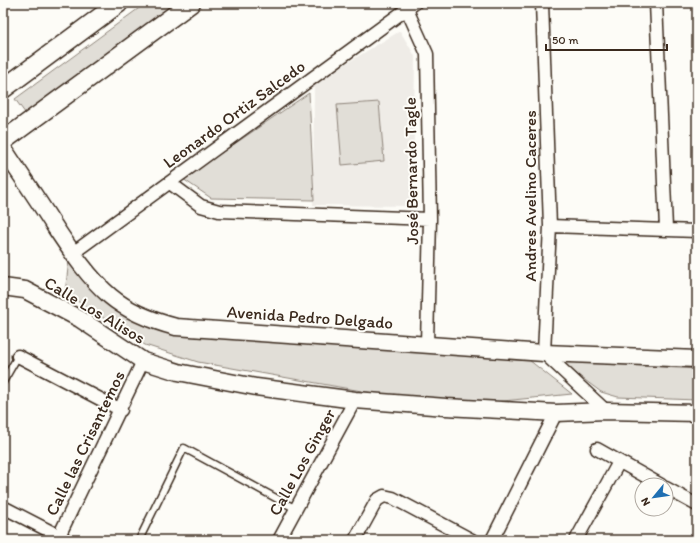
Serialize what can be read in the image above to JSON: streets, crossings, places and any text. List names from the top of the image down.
{
  "streets": {
    "street": [
      "Leonardo Ortiz Salcedo",
      "José Bernardo Tagle",
      "Andres Avelino Caceres",
      "Calle Los Alisos",
      "Avenida Pedro Delgado",
      "Calle las Crisantemos",
      "Calle Los Ginger"
    ]
  },
  "crossings": [
    ["Leonardo Ortiz Salcedo", "José Bernardo Tagle"],
    ["Leonardo Ortiz Salcedo", "Avenida Pedro Delgado"],
    ["José Bernardo Tagle", "Avenida Pedro Delgado"],
    ["Andres Avelino Caceres", "Avenida Pedro Delgado"],
    ["Calle Los Alisos", "Calle las Crisantemos"]
  ],
  "scale_bar": "50 m",
  "north": "bottom left"
}
